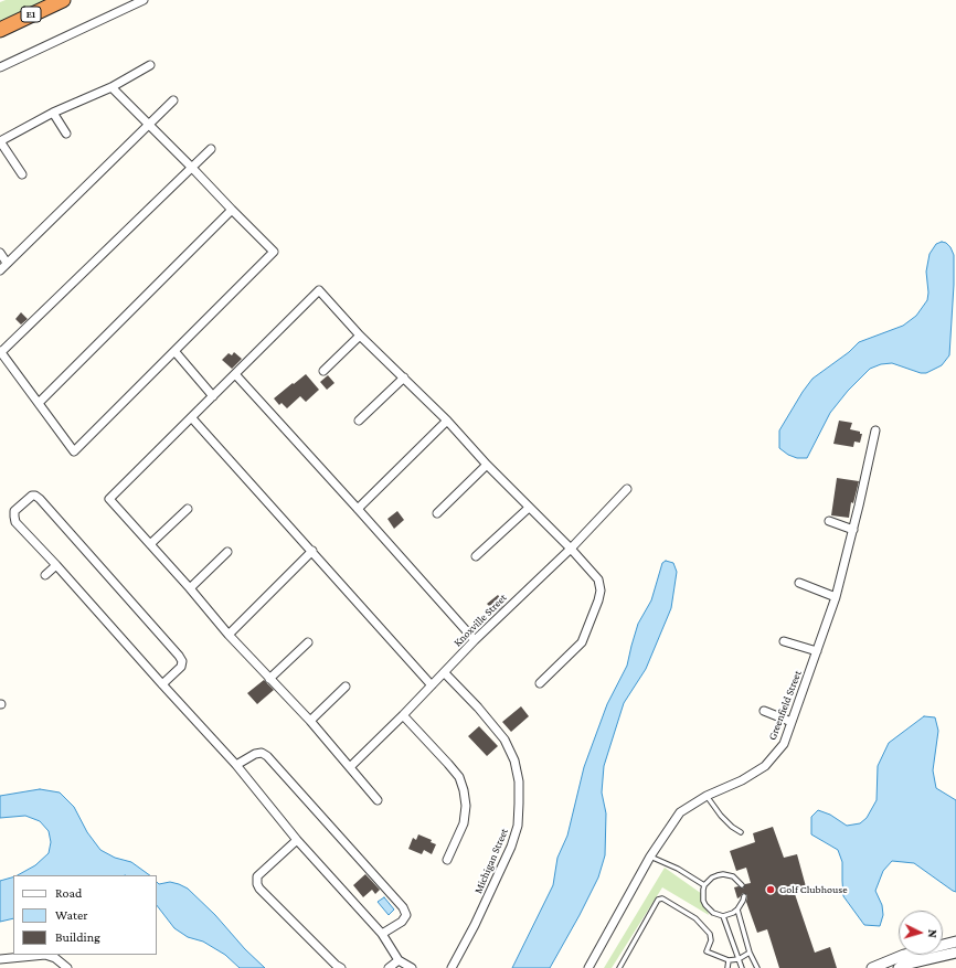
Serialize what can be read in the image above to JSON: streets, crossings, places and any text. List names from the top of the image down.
{
  "streets": {
    "highway": ["E1"],
    "street": ["Knoxville Street", "Greenfield Street", "Michigan Street"]
  },
  "crossings": [
    ["Knoxville Street", "Michigan Street"]
  ],
  "places": ["Golf Clubhouse"],
  "legend": ["Road", "Water", "Building"],
  "north": "right"
}
